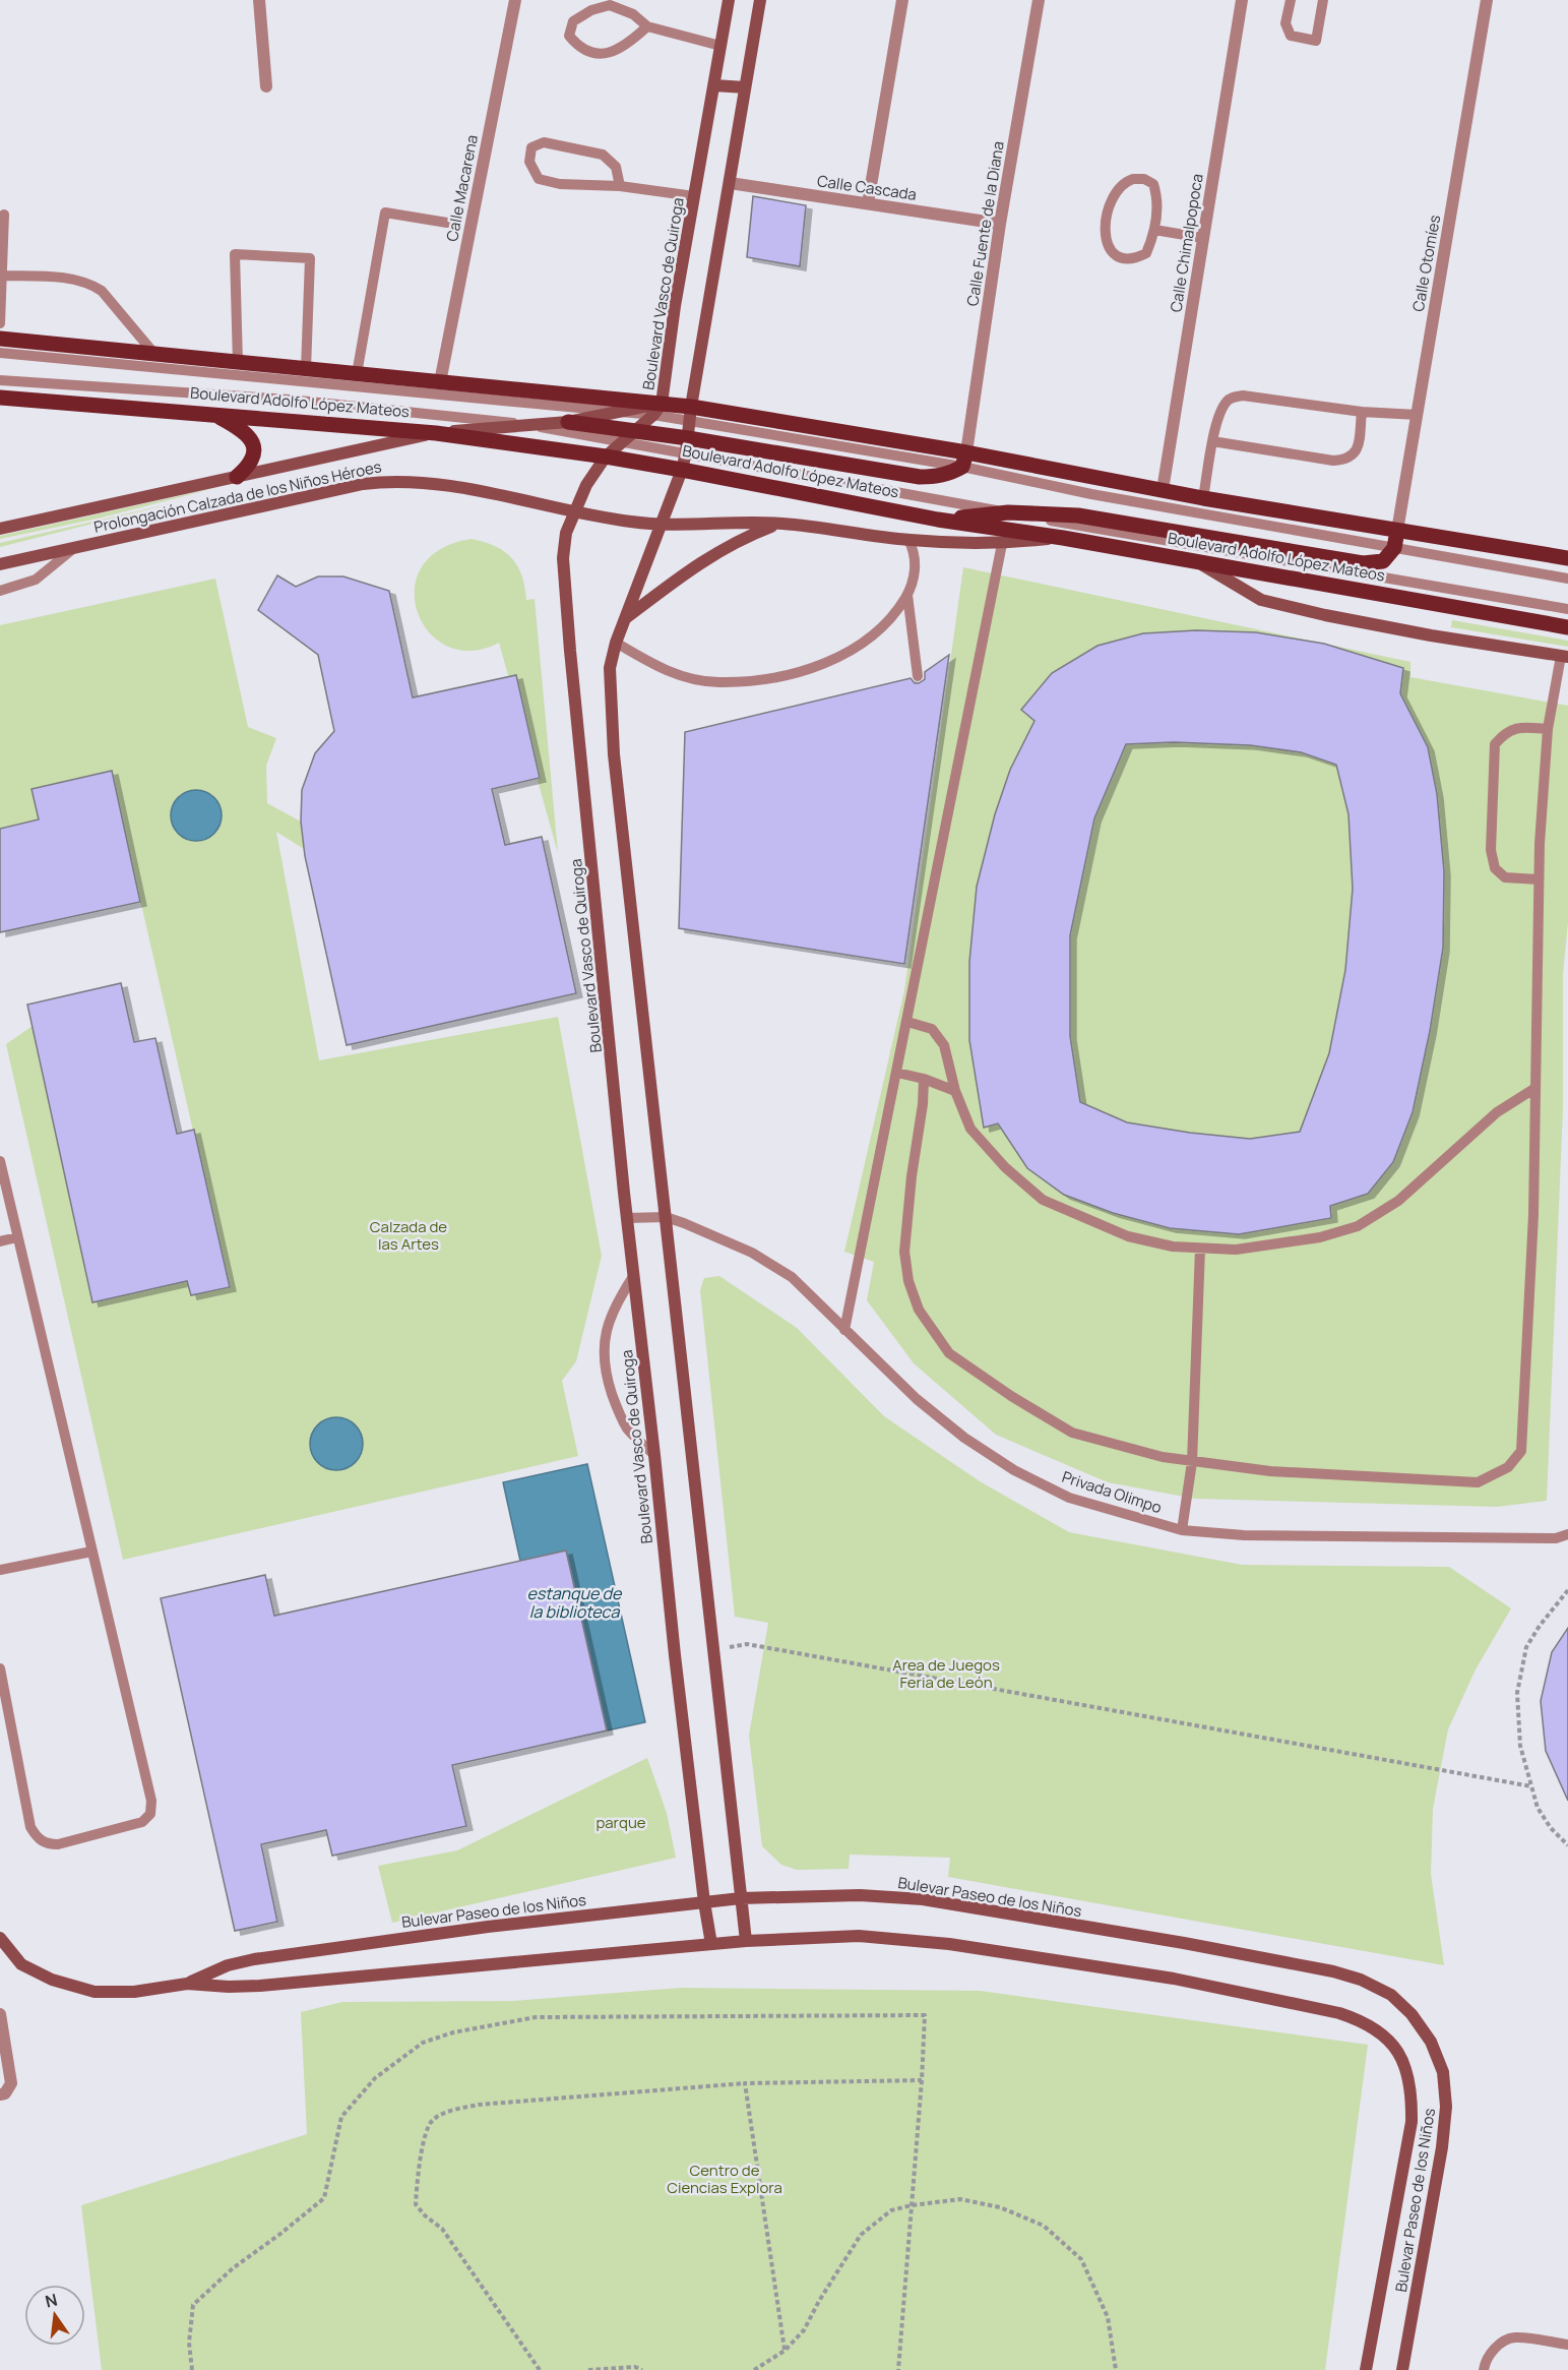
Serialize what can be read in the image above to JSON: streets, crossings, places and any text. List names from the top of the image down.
{
  "streets": {
    "main road": ["Boulevard Adolfo López Mateos"],
    "street": [
      "Calle Macarena",
      "Calle Cascada",
      "Calle Fuente de la Diana",
      "Calle Chimalpopoca",
      "Calle Otomíes",
      "Boulevard Vasco de Quiroga",
      "Prolongación Calzada de los Niños Héroes",
      "Bulevar Paseo de los Niños"
    ],
    "lane": ["Privada Olimpo"]
  },
  "crossings": [
    ["Calle Cascada", "Calle Fuente de la Diana"],
    ["Boulevard Vasco de Quiroga", "Boulevard Adolfo López Mateos"],
    ["Boulevard Vasco de Quiroga", "Prolongación Calzada de los Niños Héroes"],
    ["Boulevard Vasco de Quiroga", "Privada Olimpo"],
    ["Boulevard Vasco de Quiroga", "Bulevar Paseo de los Niños"],
    ["Boulevard Adolfo López Mateos", "Prolongación Calzada de los Niños Héroes"]
  ],
  "water": ["estanque de la biblioteca"],
  "parks": [
    "Calzada de las Artes",
    "Area de Juegos Feria de León",
    "parque",
    "Centro de Ciencias Explora"
  ],
  "north": "top"
}
